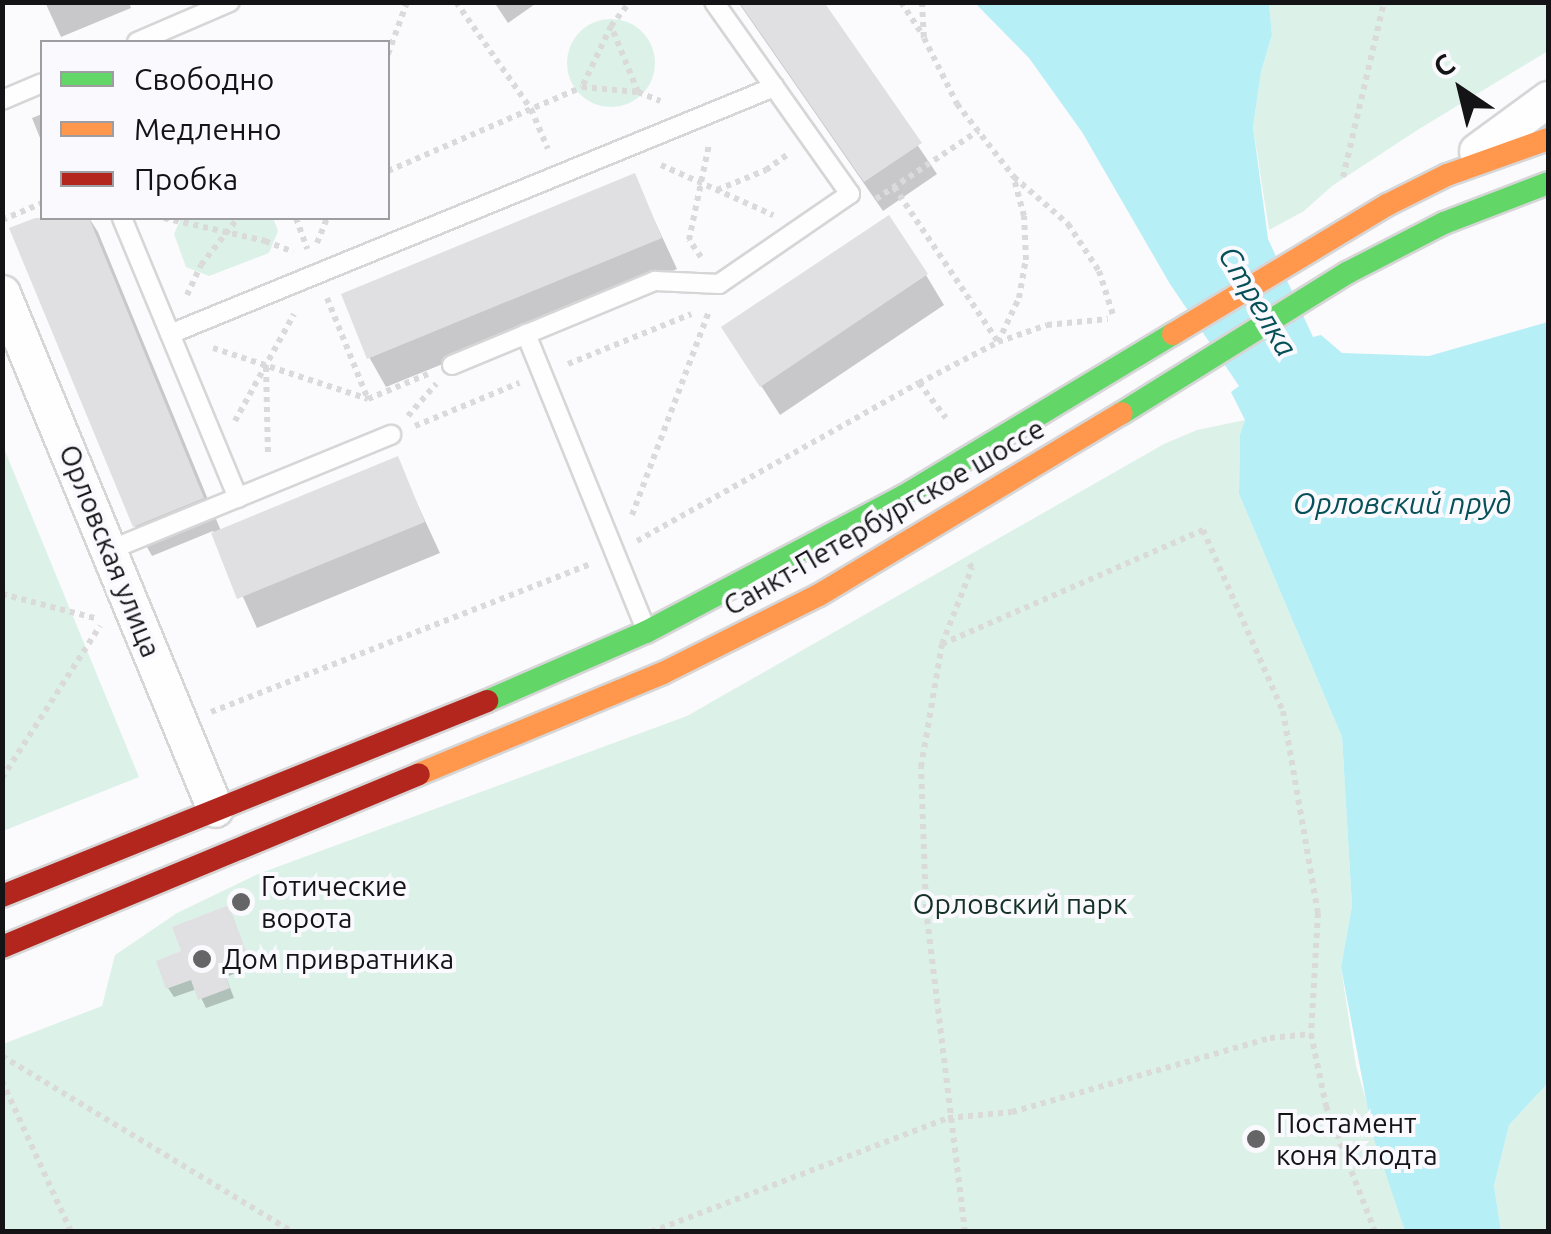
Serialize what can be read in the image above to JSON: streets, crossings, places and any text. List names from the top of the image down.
{
  "streets": {
    "main road": ["Санкт-Петербургское шоссе"],
    "street": ["Орловская улица"]
  },
  "crossings": [
    ["Санкт-Петербургское шоссе", "Орловская улица"]
  ],
  "water": ["Стрелка", "Орловский пруд"],
  "parks": ["Орловский парк"],
  "places": ["Готические ворота", "Дом привратника", "Постамент коня Клодта"],
  "legend": ["Свободно", "Медленно", "Пробка"],
  "north": "top left"
}
